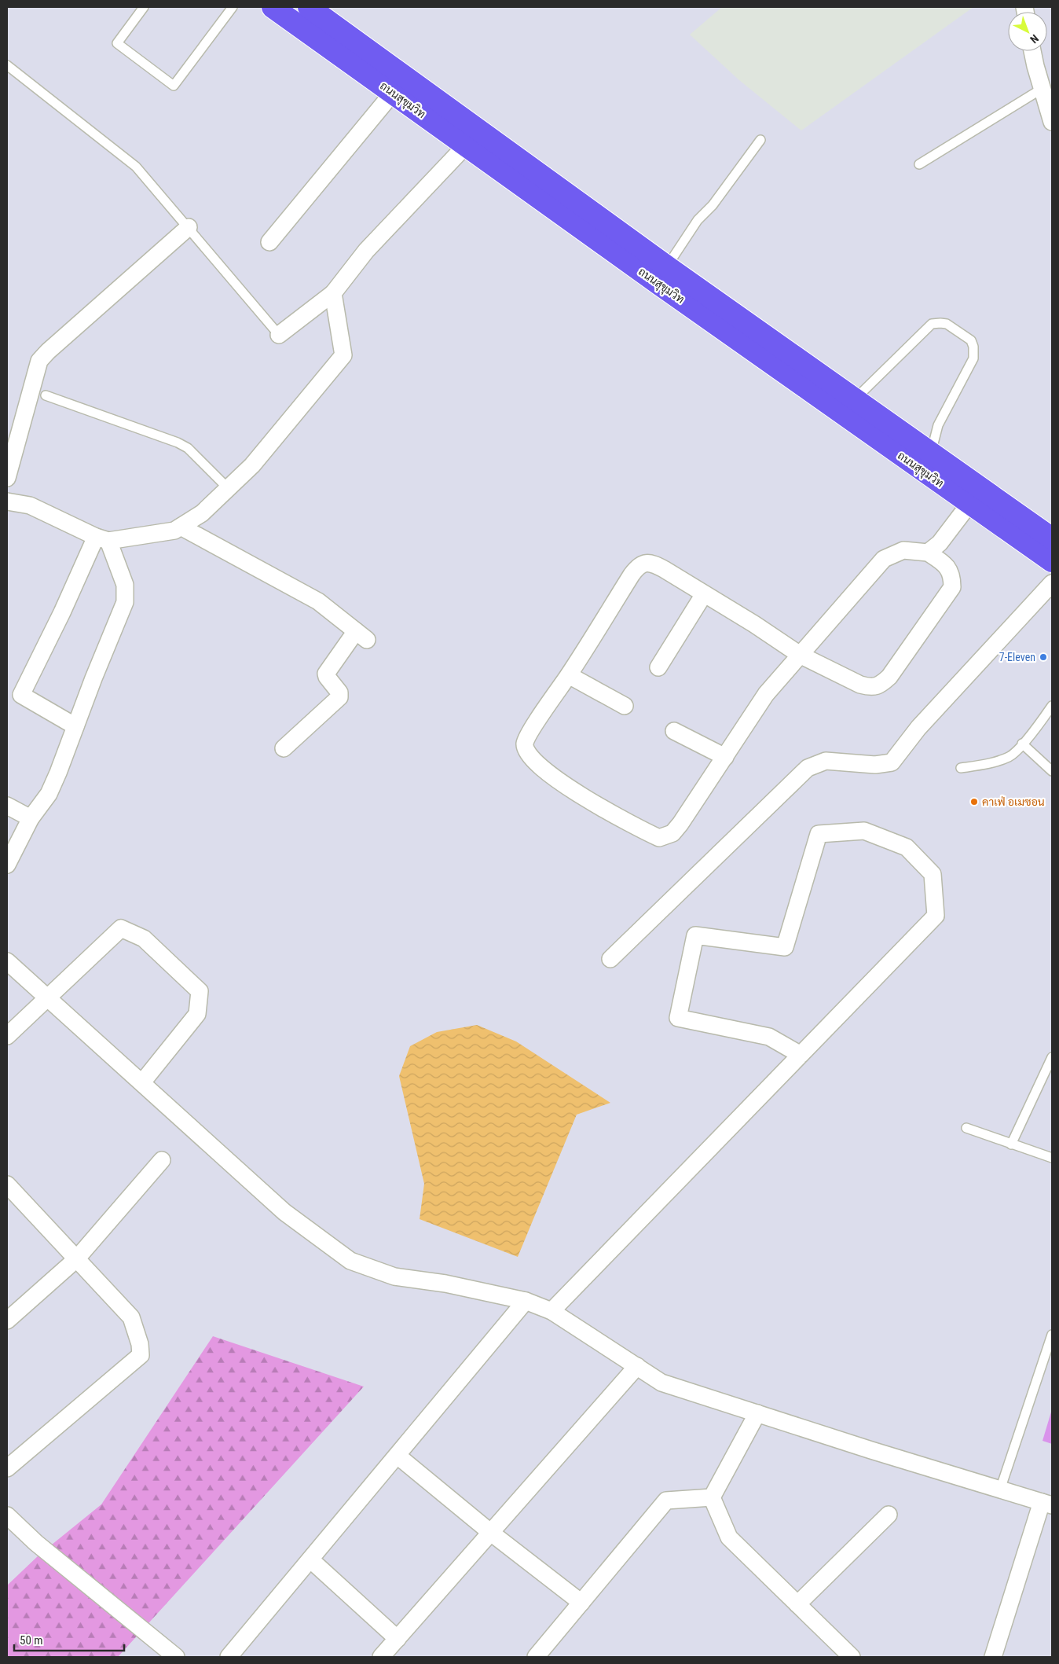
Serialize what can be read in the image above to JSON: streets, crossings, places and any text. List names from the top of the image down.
{
  "streets": {
    "main road": ["ถนนสุขุมวิท"]
  },
  "places": ["7-Eleven", "คาเฟ่ อเมซอน"],
  "scale_bar": "50 m",
  "north": "bottom right"
}
